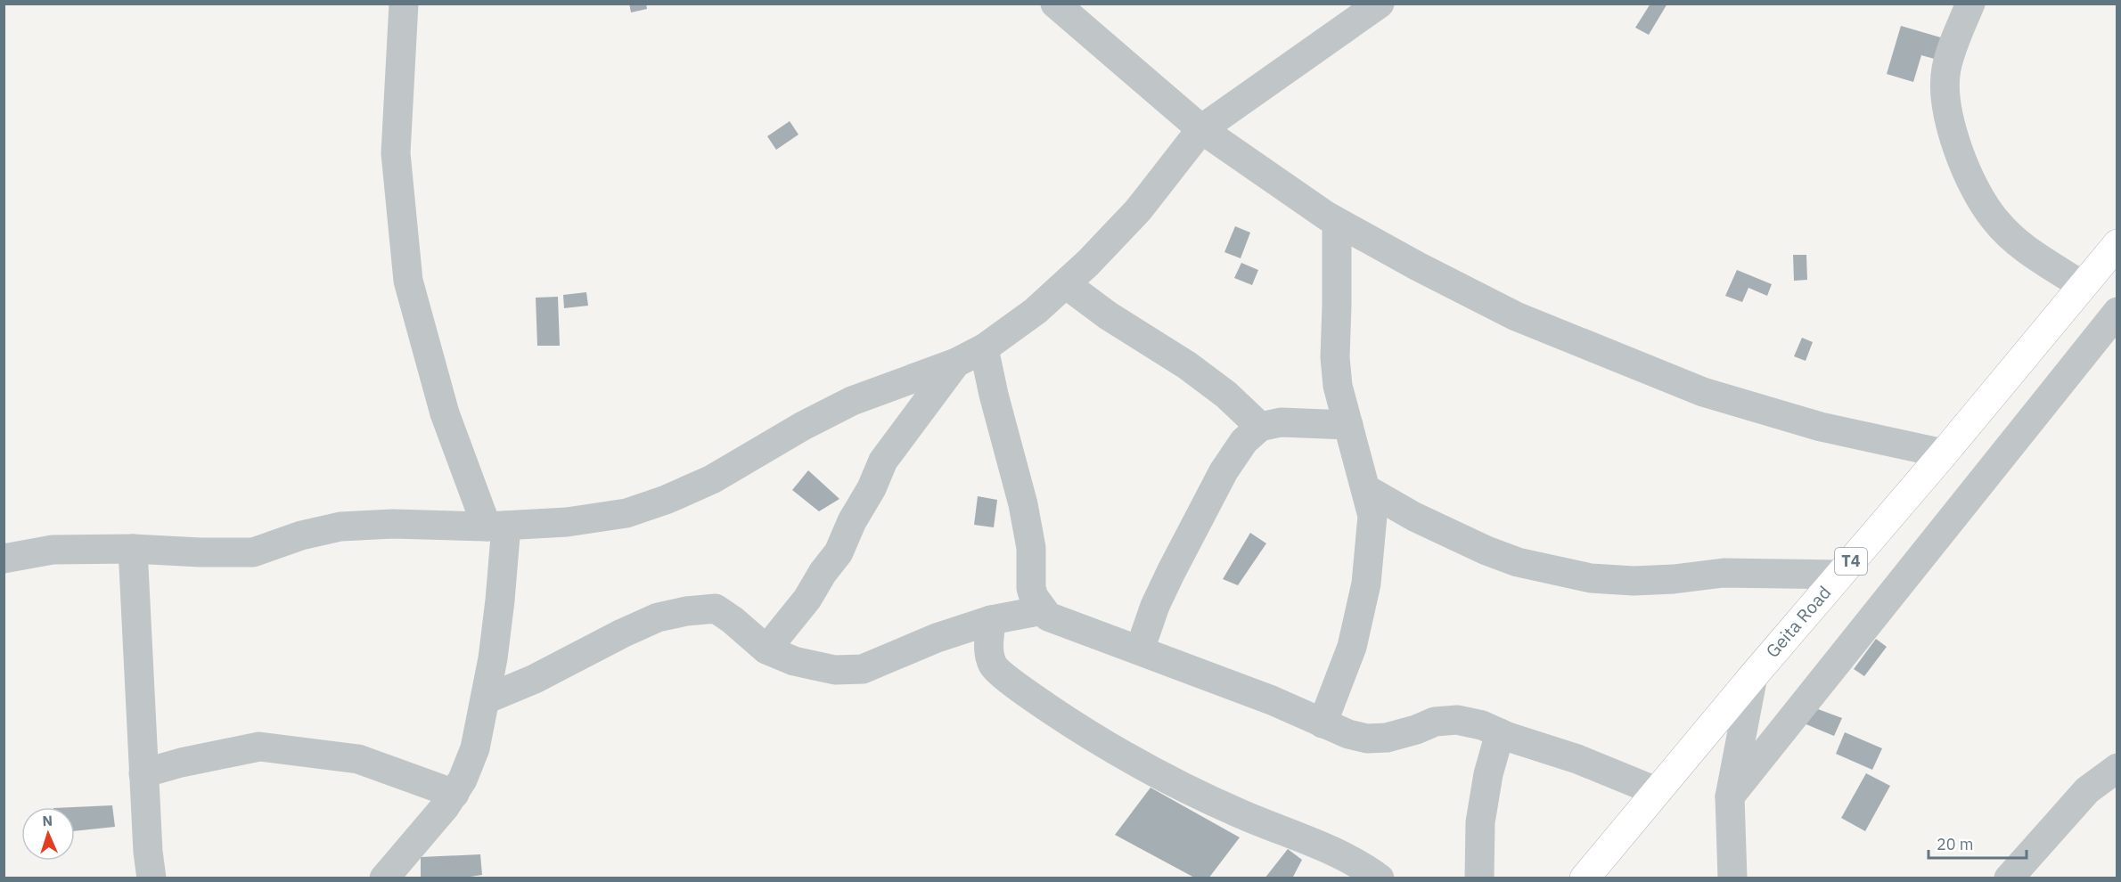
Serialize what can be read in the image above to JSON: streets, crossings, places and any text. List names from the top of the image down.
{
  "streets": {
    "highway": ["T4", "Geita Road"]
  },
  "scale_bar": "20 m",
  "north": "top"
}
